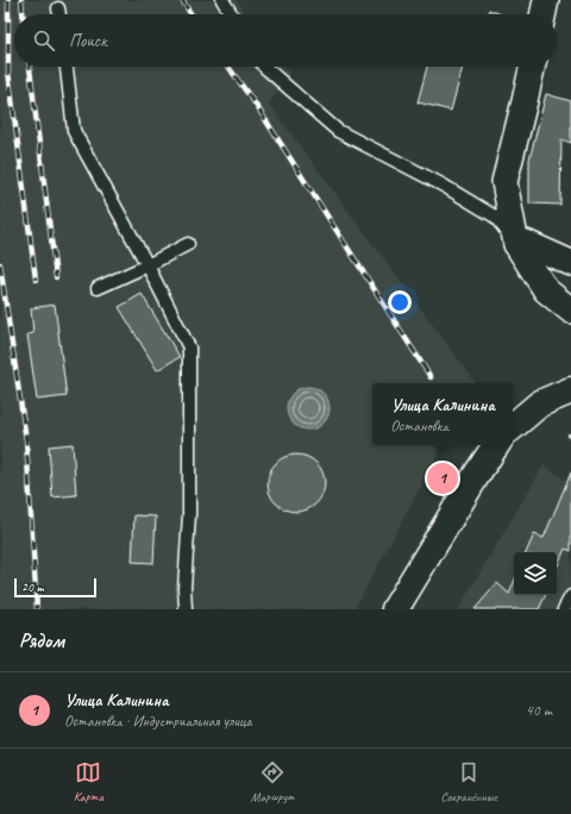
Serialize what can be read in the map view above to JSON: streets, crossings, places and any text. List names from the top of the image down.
{
  "scale_bar": "20 m",
  "page": {
    "search": "Поиск",
    "popup": ["Улица Калинина", "Остановка"],
    "pins": "1",
    "scale": "20 m",
    "heading": "Рядом",
    "list": [
      {
        "mark": "1",
        "name": "Улица Калинина",
        "note": "Остановка · Индустриальная улица",
        "value": "40 m"
      }
    ],
    "nav": ["Карта", "Маршрут", "Сохранённые"]
  }
}
